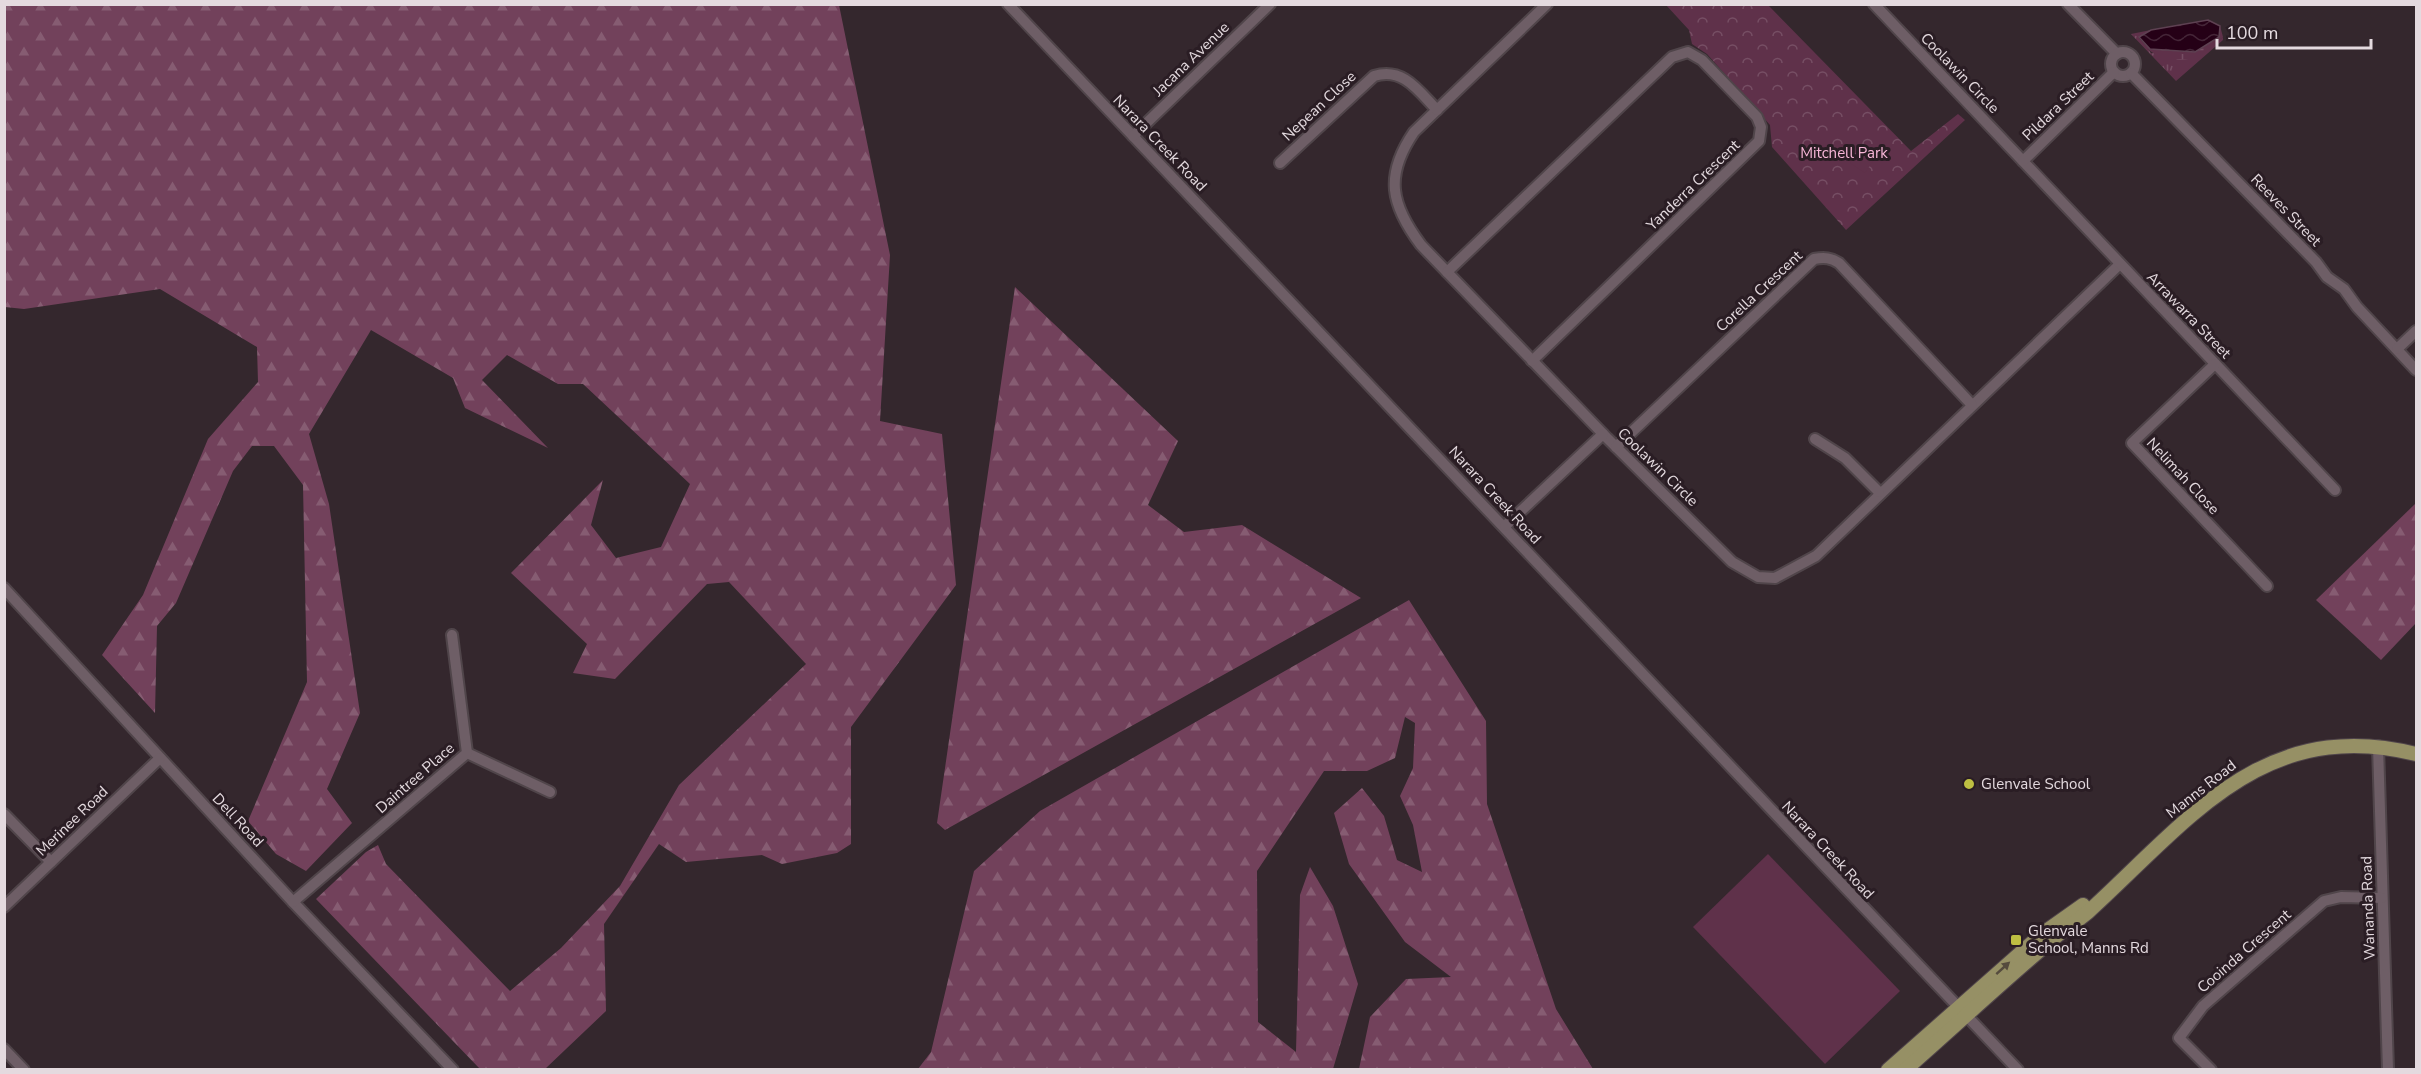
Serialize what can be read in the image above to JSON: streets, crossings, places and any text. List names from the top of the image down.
{
  "streets": {
    "main road": ["Manns Road"],
    "street": [
      "Jacana Avenue",
      "Coolawin Circle",
      "Nepean Close",
      "Pildara Street",
      "Narara Creek Road",
      "Yanderra Crescent",
      "Reeves Street",
      "Corella Crescent",
      "Arrawarra Street",
      "Nelimah Close",
      "Daintree Place",
      "Dell Road",
      "Merinee Road",
      "Wananda Road",
      "Cooinda Crescent"
    ]
  },
  "crossings": [
    ["Jacana Avenue", "Narara Creek Road"],
    ["Coolawin Circle", "Nepean Close"],
    ["Coolawin Circle", "Pildara Street"],
    ["Coolawin Circle", "Yanderra Crescent"],
    ["Coolawin Circle", "Corella Crescent"],
    ["Coolawin Circle", "Arrawarra Street"],
    ["Pildara Street", "Reeves Street"],
    ["Pildara Street", "Arrawarra Street"],
    ["Narara Creek Road", "Manns Road"],
    ["Arrawarra Street", "Nelimah Close"],
    ["Daintree Place", "Dell Road"],
    ["Manns Road", "Wananda Road"],
    ["Dell Road", "Merinee Road"],
    ["Wananda Road", "Cooinda Crescent"]
  ],
  "parks": ["Mitchell Park"],
  "places": {
    "other": ["Glenvale School"],
    "transit": ["Glenvale School, Manns Rd"]
  },
  "scale_bar": "100 m"
}
